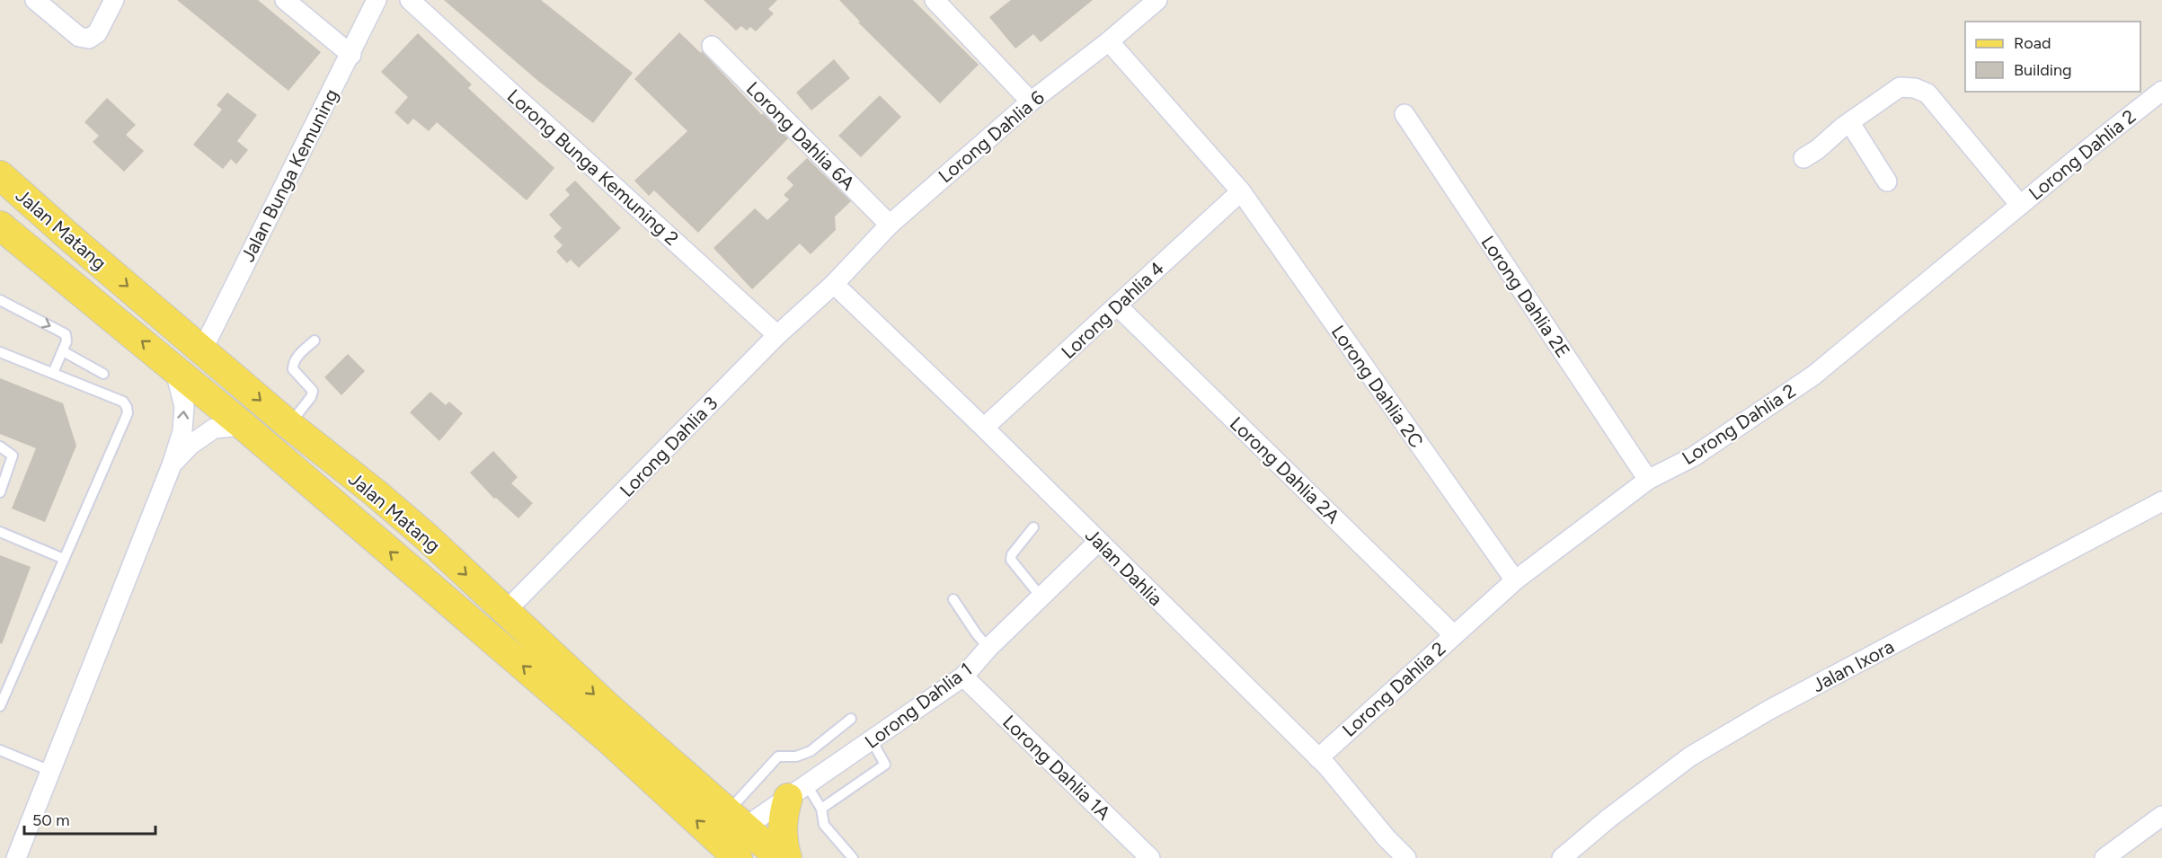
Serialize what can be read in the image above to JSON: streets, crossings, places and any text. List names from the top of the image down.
{
  "streets": {
    "main road": ["Jalan Matang"],
    "street": [
      "Lorong Dahlia 6A",
      "Lorong Dahlia 6",
      "Lorong Dahlia 2",
      "Lorong Bunga Kemuning 2",
      "Jalan Bunga Kemuning",
      "Lorong Dahlia 2E",
      "Lorong Dahlia 4",
      "Lorong Dahlia 2C",
      "Lorong Dahlia 3",
      "Lorong Dahlia 2A",
      "Jalan Dahlia",
      "Jalan Ixora",
      "Lorong Dahlia 1",
      "Lorong Dahlia 1A"
    ]
  },
  "crossings": [
    ["Lorong Dahlia 6A", "Lorong Dahlia 6"],
    ["Lorong Dahlia 6", "Lorong Dahlia 2C"],
    ["Lorong Dahlia 6", "Lorong Dahlia 3"],
    ["Lorong Dahlia 6", "Jalan Dahlia"],
    ["Lorong Dahlia 2", "Lorong Dahlia 2E"],
    ["Lorong Dahlia 2", "Lorong Dahlia 2C"],
    ["Lorong Dahlia 2", "Lorong Dahlia 2A"],
    ["Lorong Dahlia 2", "Jalan Dahlia"],
    ["Lorong Bunga Kemuning 2", "Lorong Dahlia 3"],
    ["Jalan Bunga Kemuning", "Jalan Matang"],
    ["Jalan Matang", "Lorong Dahlia 3"],
    ["Jalan Matang", "Lorong Dahlia 1"],
    ["Lorong Dahlia 4", "Lorong Dahlia 2C"],
    ["Lorong Dahlia 4", "Lorong Dahlia 2A"],
    ["Lorong Dahlia 4", "Jalan Dahlia"],
    ["Lorong Dahlia 3", "Jalan Dahlia"],
    ["Jalan Dahlia", "Lorong Dahlia 1"],
    ["Lorong Dahlia 1", "Lorong Dahlia 1A"]
  ],
  "legend": ["Road", "Building"],
  "scale_bar": "50 m"
}
